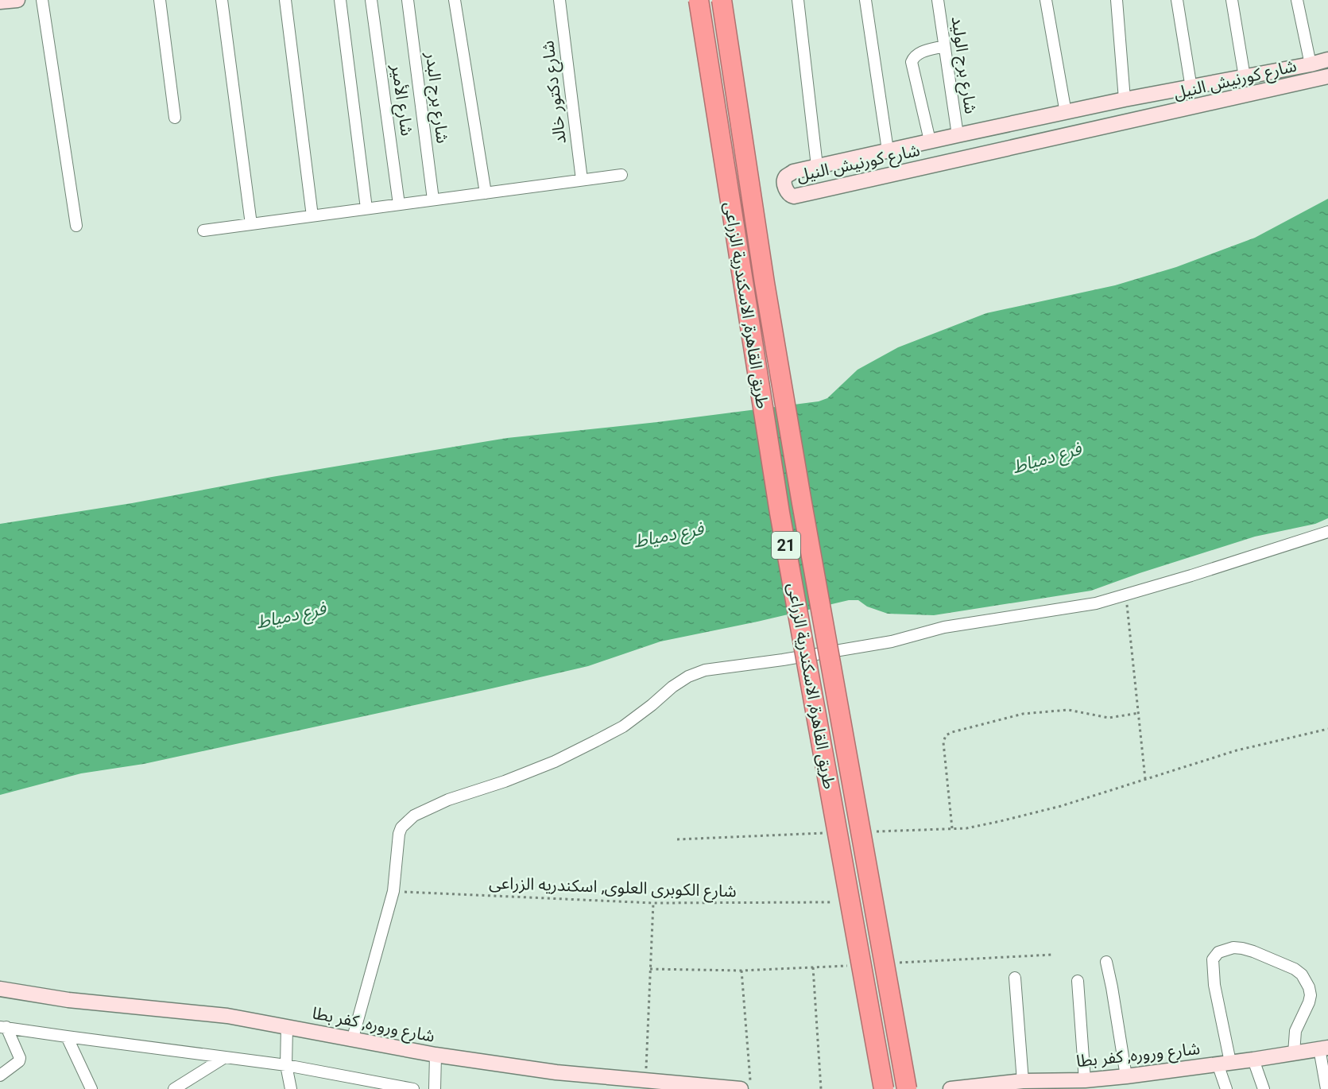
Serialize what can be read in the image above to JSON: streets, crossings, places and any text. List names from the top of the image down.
{
  "streets": {
    "highway": ["طريق القاهرة, الاسكندرية الزراعى", "21"],
    "main road": ["شارع كورنيش النيل", "شارع وروره, كفر بطا"],
    "street": [
      "شارع برج الوليد",
      "شارع دكتور خالد",
      "شارع برج البدر",
      "شارع الأمير"
    ],
    "path": ["شارع الكوبرى العلوى, اسكندريه الزراعى"]
  },
  "crossings": [
    ["شارع برج الوليد", "شارع كورنيش النيل"]
  ],
  "water": ["فرع دمياط"]
}
